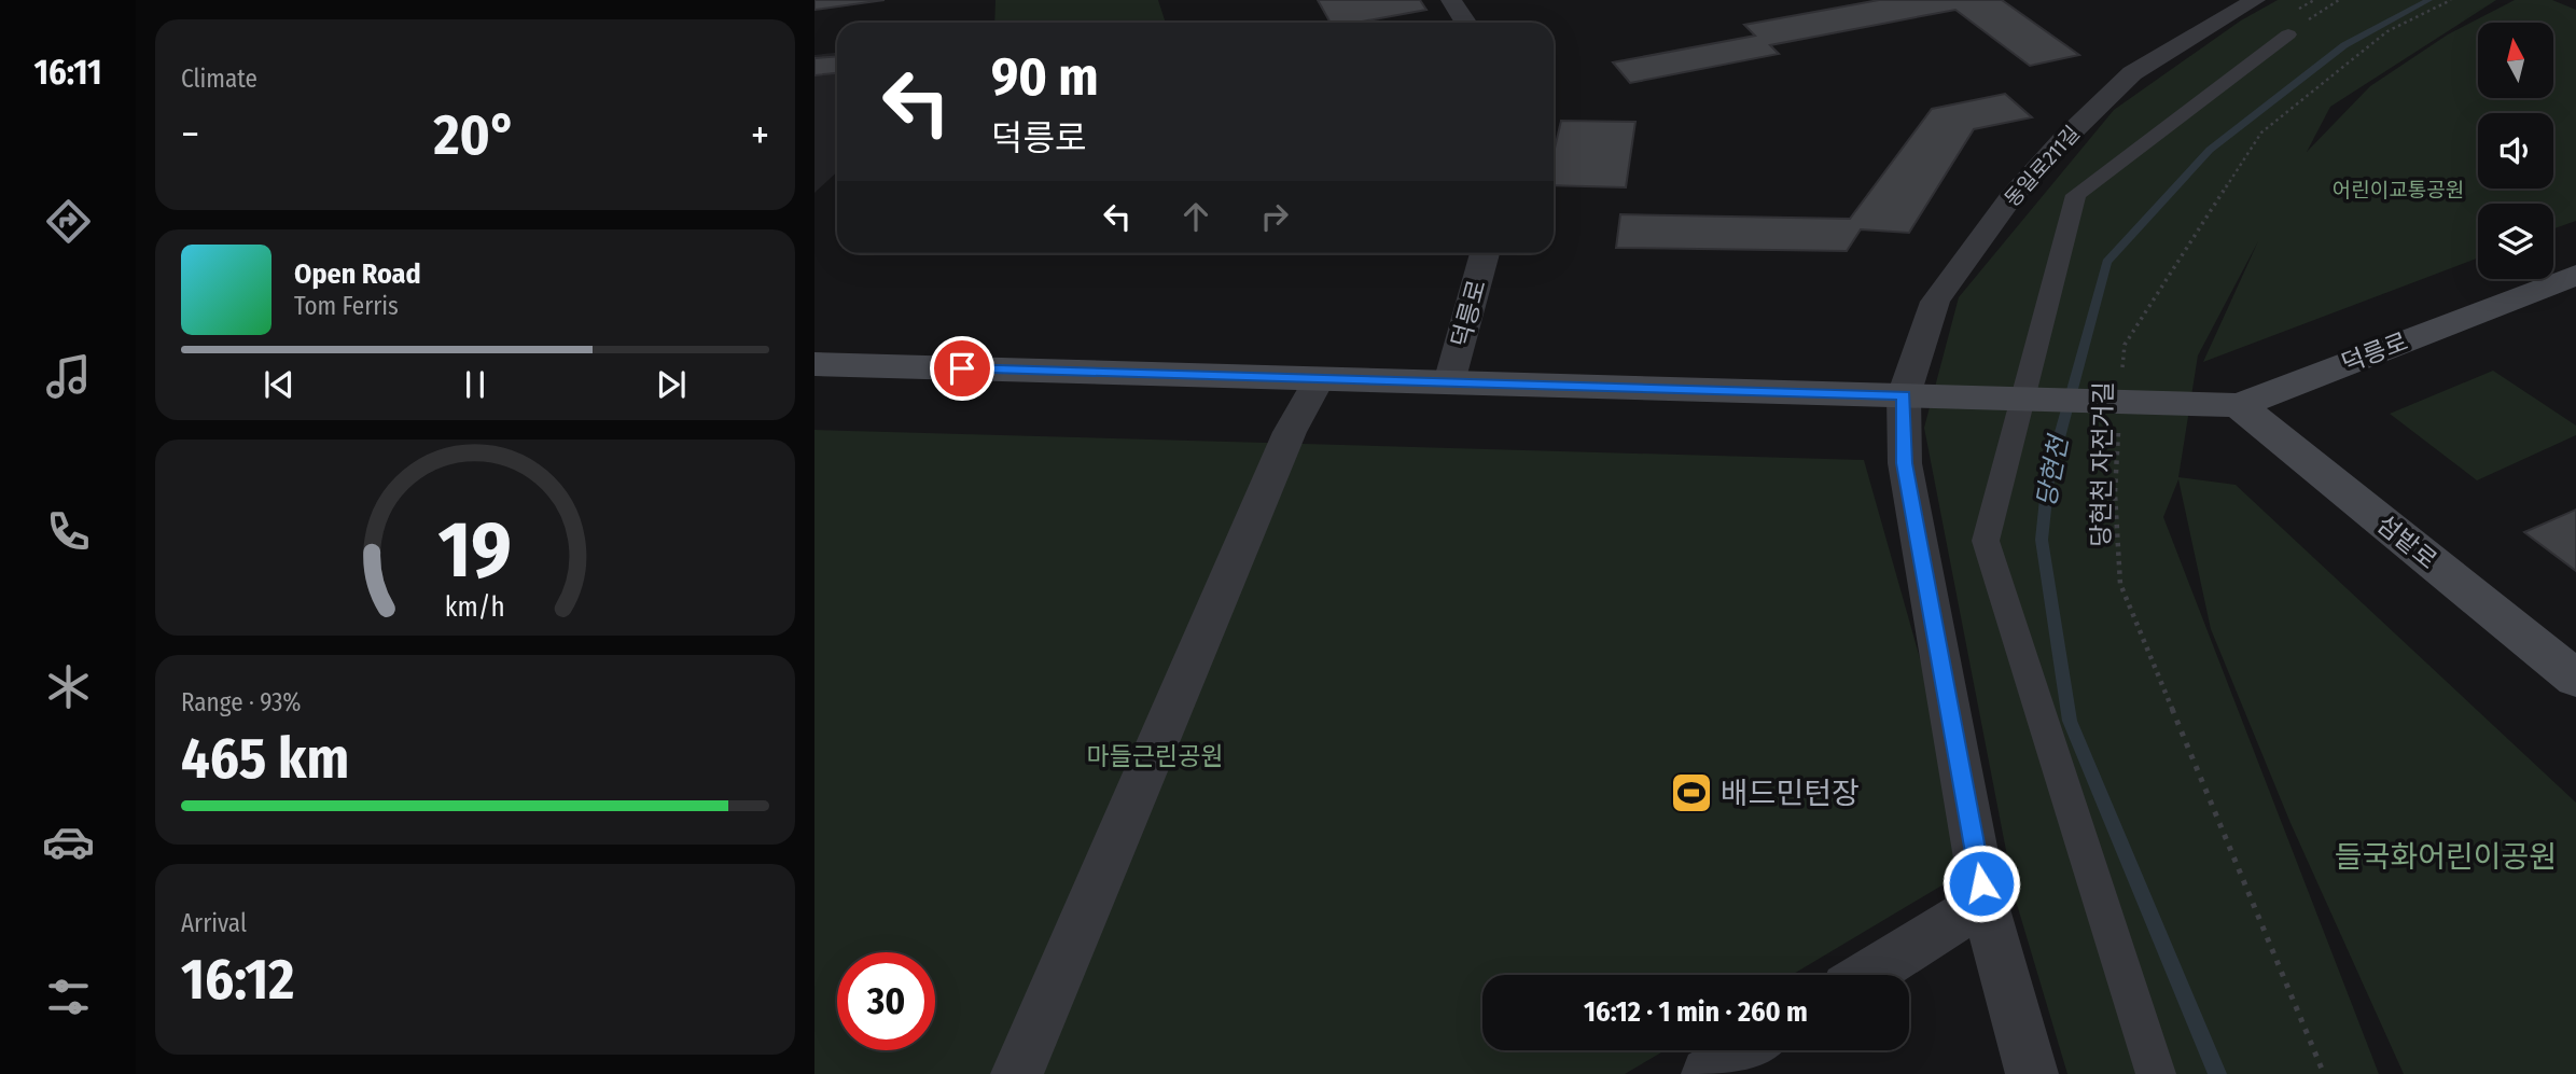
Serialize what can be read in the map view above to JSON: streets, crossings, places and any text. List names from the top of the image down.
{
  "streets": {
    "main road": ["덕릉로", "섬밭로"],
    "street": ["동일로211길"],
    "path": ["당현천 자전거길"]
  },
  "crossings": [
    ["동일로211길", "덕릉로"],
    ["덕릉로", "섬밭로"]
  ],
  "water": ["당현천"],
  "parks": ["어린이교통공원", "마들근린공원", "들국화어린이공원"],
  "places": {
    "sports": ["배드민턴장"]
  },
  "north": "top",
  "page": {
    "tabs": "16:11",
    "tile": [
      "Climate",
      ["Range · 93%", "465 km"],
      ["Arrival", "16:12"]
    ],
    "turn": ["90 m", "덕릉로"],
    "heat": ["−", "20°", "+"],
    "song": ["Open Road", "Tom Ferris"],
    "limit": "30",
    "trip": "16:12 · 1 min · 260 m",
    "gauge": ["19", "km/h"]
  }
}
